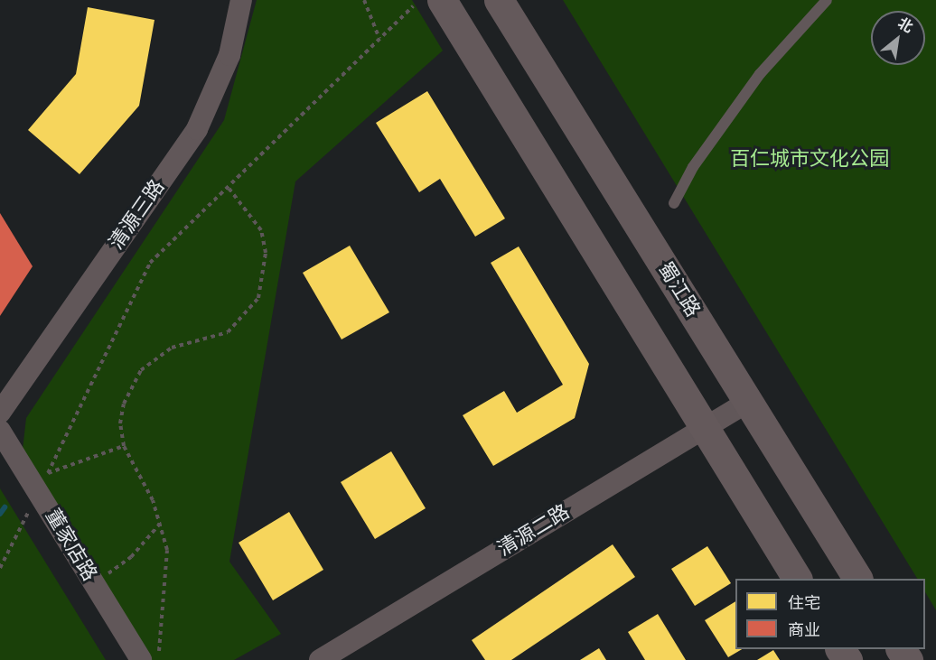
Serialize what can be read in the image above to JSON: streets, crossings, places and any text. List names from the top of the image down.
{
  "streets": {
    "street": [
      "清源三路",
      "蜀江路",
      "清源二路",
      "董家店路"
    ]
  },
  "crossings": [
    ["蜀江路", "清源二路"]
  ],
  "parks": ["百仁城市文化公园"],
  "legend": ["住宅", "商业"],
  "north": "top right"
}
